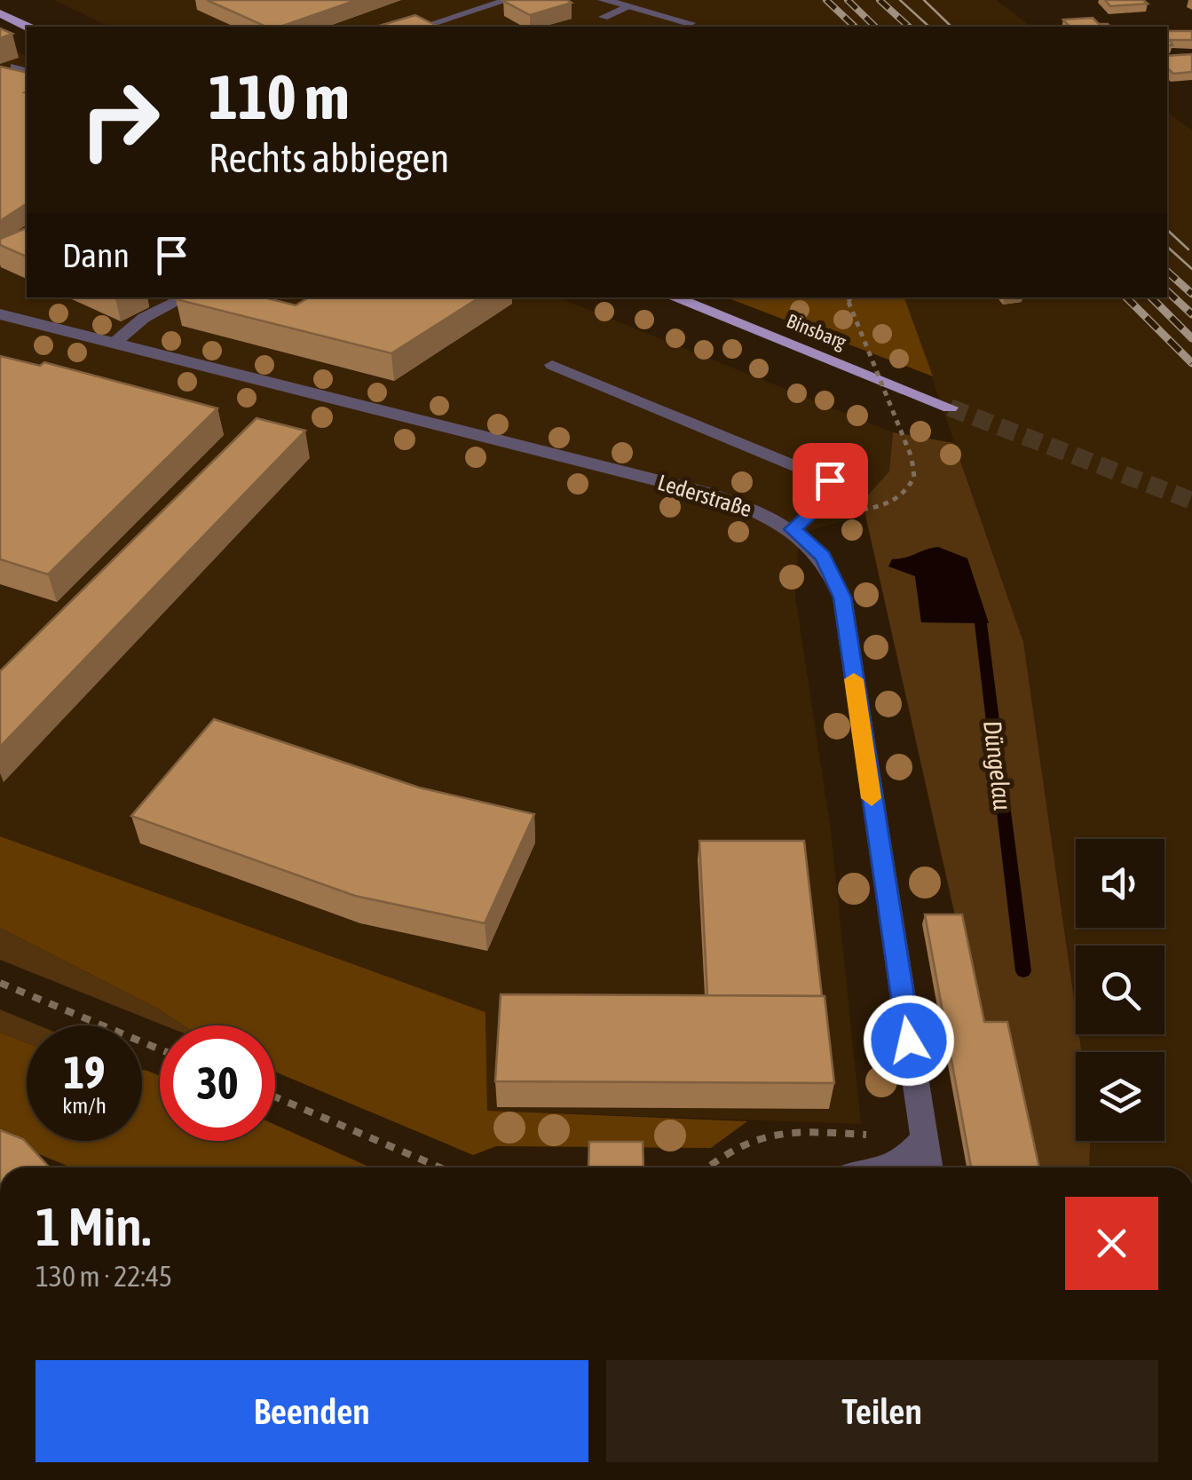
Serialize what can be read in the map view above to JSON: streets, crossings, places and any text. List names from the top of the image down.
{
  "streets": {
    "main road": ["Binsbarg"],
    "street": ["Lederstraße"]
  },
  "water": ["Düngelau"],
  "page": {
    "turn": ["110 m", "Rechts abbiegen"],
    "then": "Dann",
    "speed": "19 km/h",
    "limit": "30",
    "heading": ["1 Min.", "130 m · 22:45"],
    "buttons": ["Beenden", "Teilen"]
  }
}
